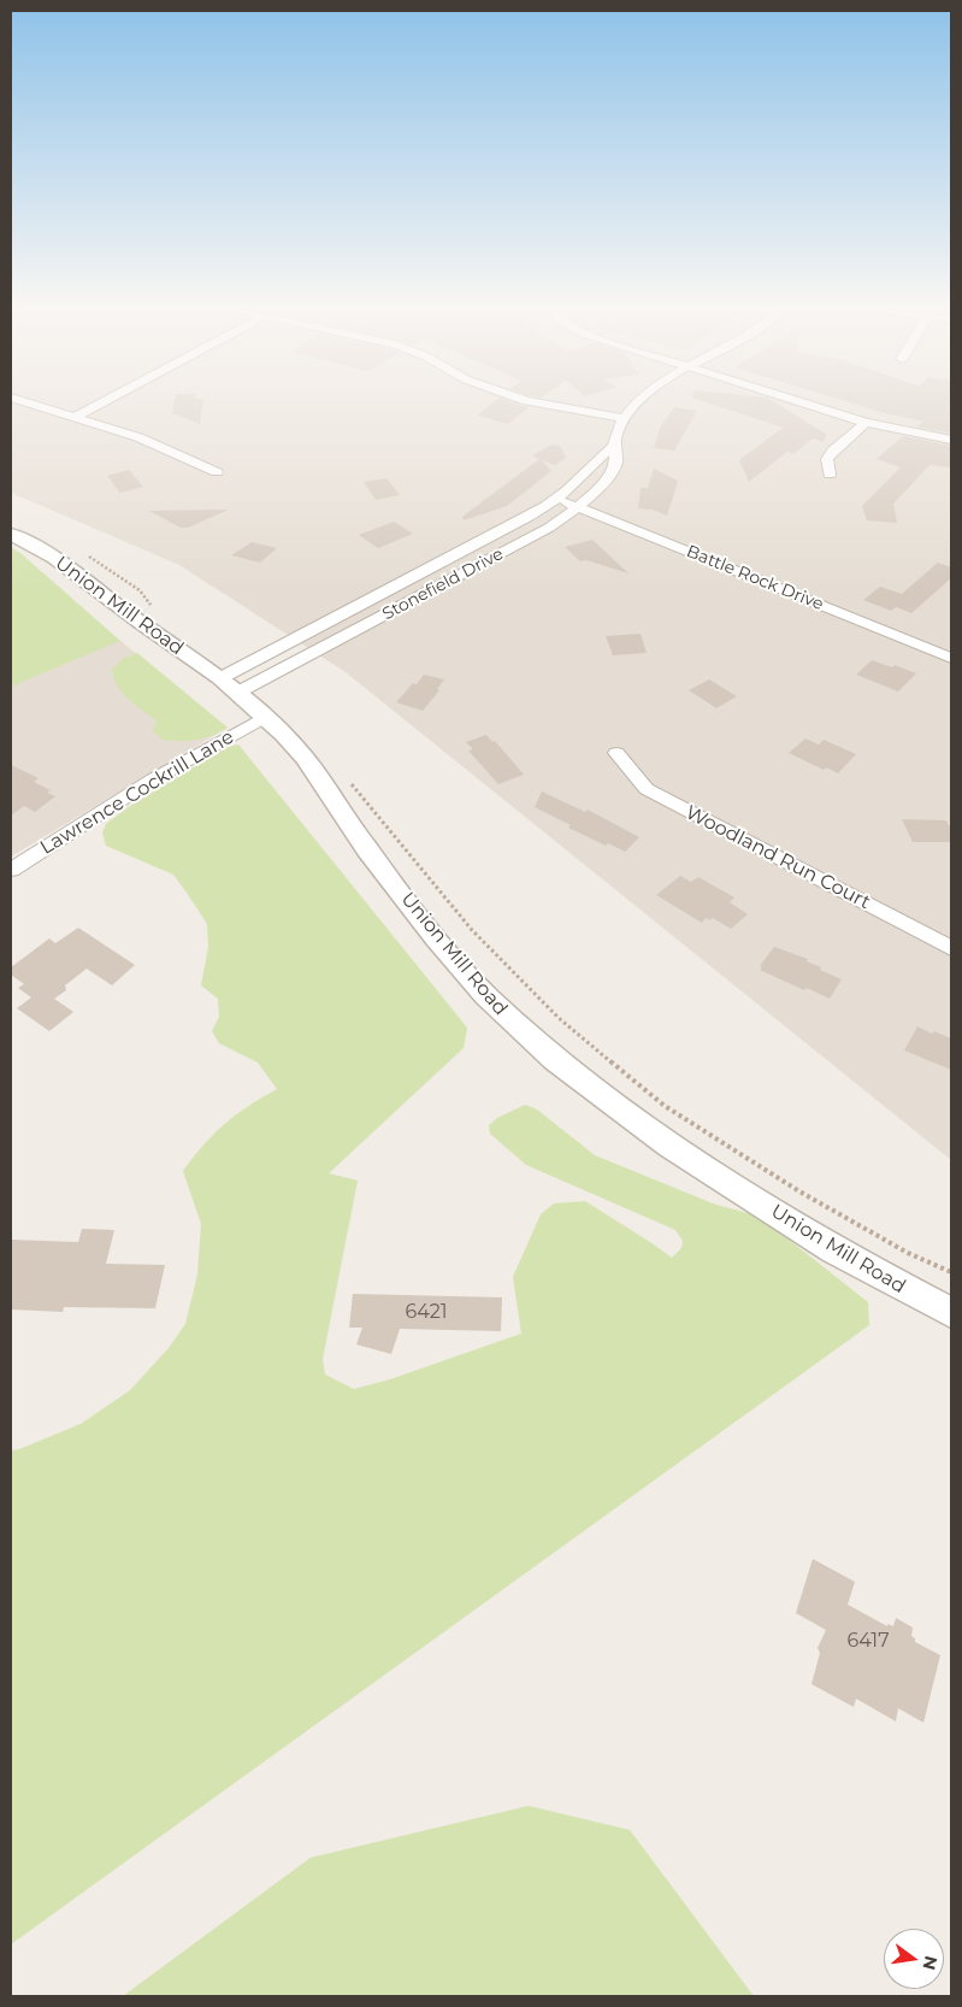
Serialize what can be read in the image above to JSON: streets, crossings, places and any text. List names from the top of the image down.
{
  "streets": {
    "street": [
      "Battle Rock Drive",
      "Stonefield Drive",
      "Union Mill Road",
      "Lawrence Cockrill Lane",
      "Woodland Run Court"
    ]
  },
  "crossings": [
    ["Battle Rock Drive", "Stonefield Drive"],
    ["Stonefield Drive", "Union Mill Road"],
    ["Union Mill Road", "Lawrence Cockrill Lane"]
  ],
  "house_numbers": ["6421", "6417"],
  "north": "right"
}
